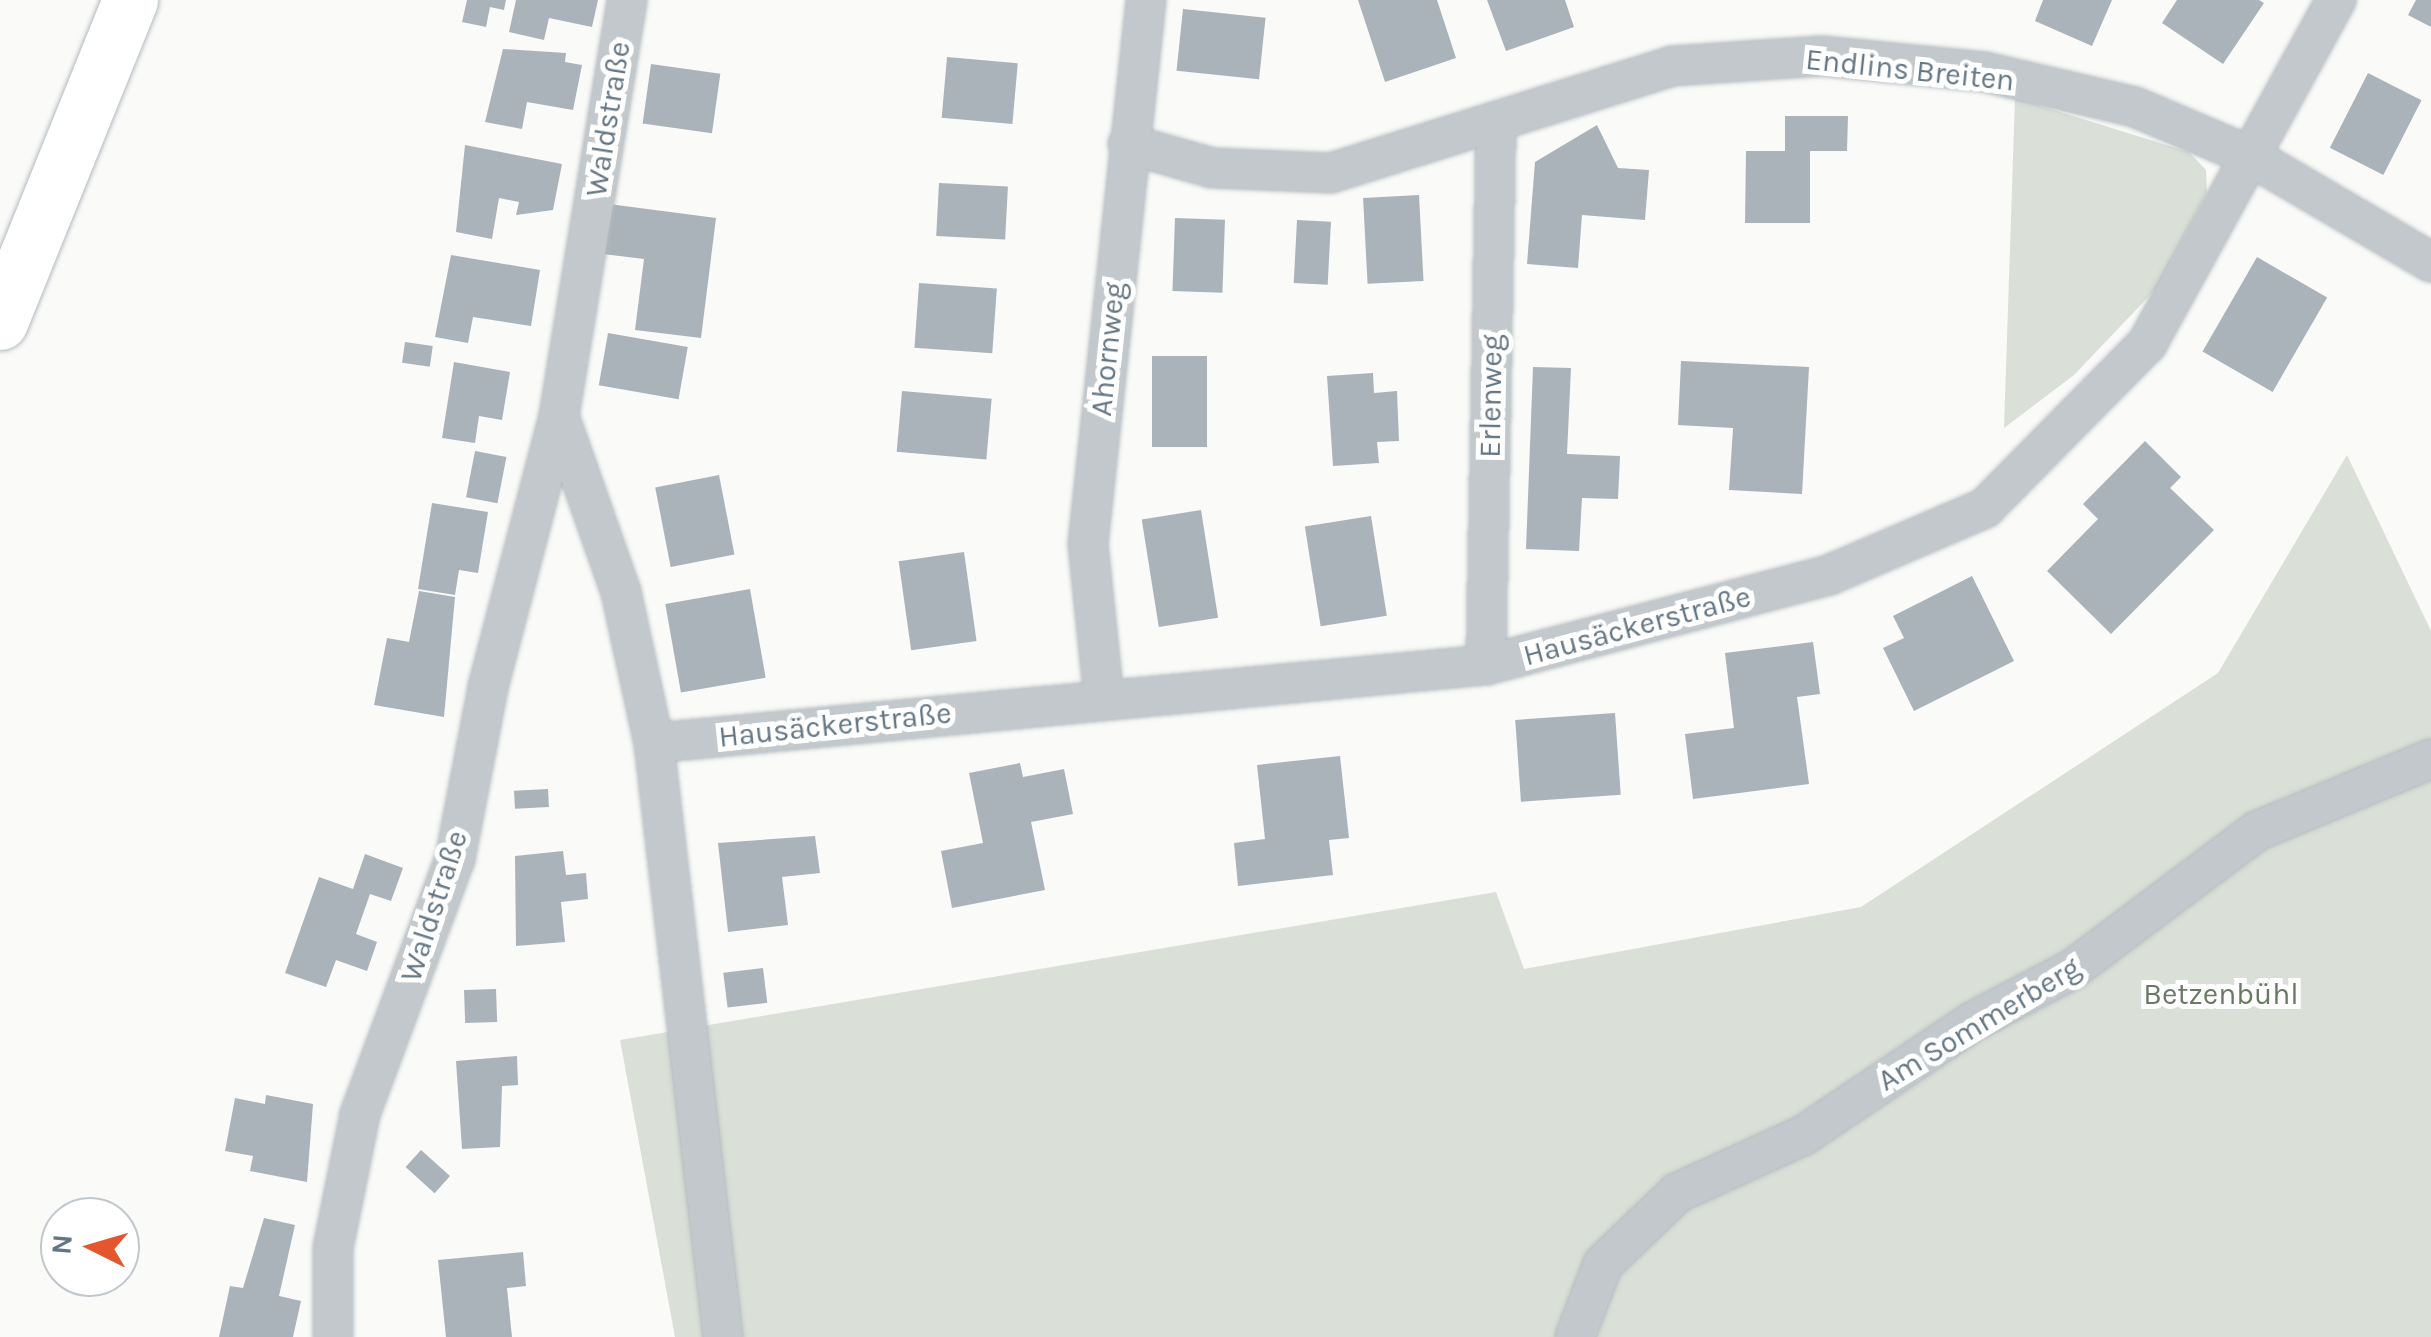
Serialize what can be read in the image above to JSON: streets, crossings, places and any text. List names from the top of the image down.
{
  "streets": {
    "street": [
      "Endlins Breiten",
      "Waldstraße",
      "Ahornweg",
      "Erlenweg",
      "Hausäckerstraße",
      "Am Sommerberg"
    ]
  },
  "crossings": [
    ["Endlins Breiten", "Ahornweg"],
    ["Endlins Breiten", "Erlenweg"],
    ["Endlins Breiten", "Hausäckerstraße"],
    ["Waldstraße", "Hausäckerstraße"],
    ["Ahornweg", "Hausäckerstraße"],
    ["Erlenweg", "Hausäckerstraße"]
  ],
  "parks": ["Betzenbühl"],
  "north": "left"
}
